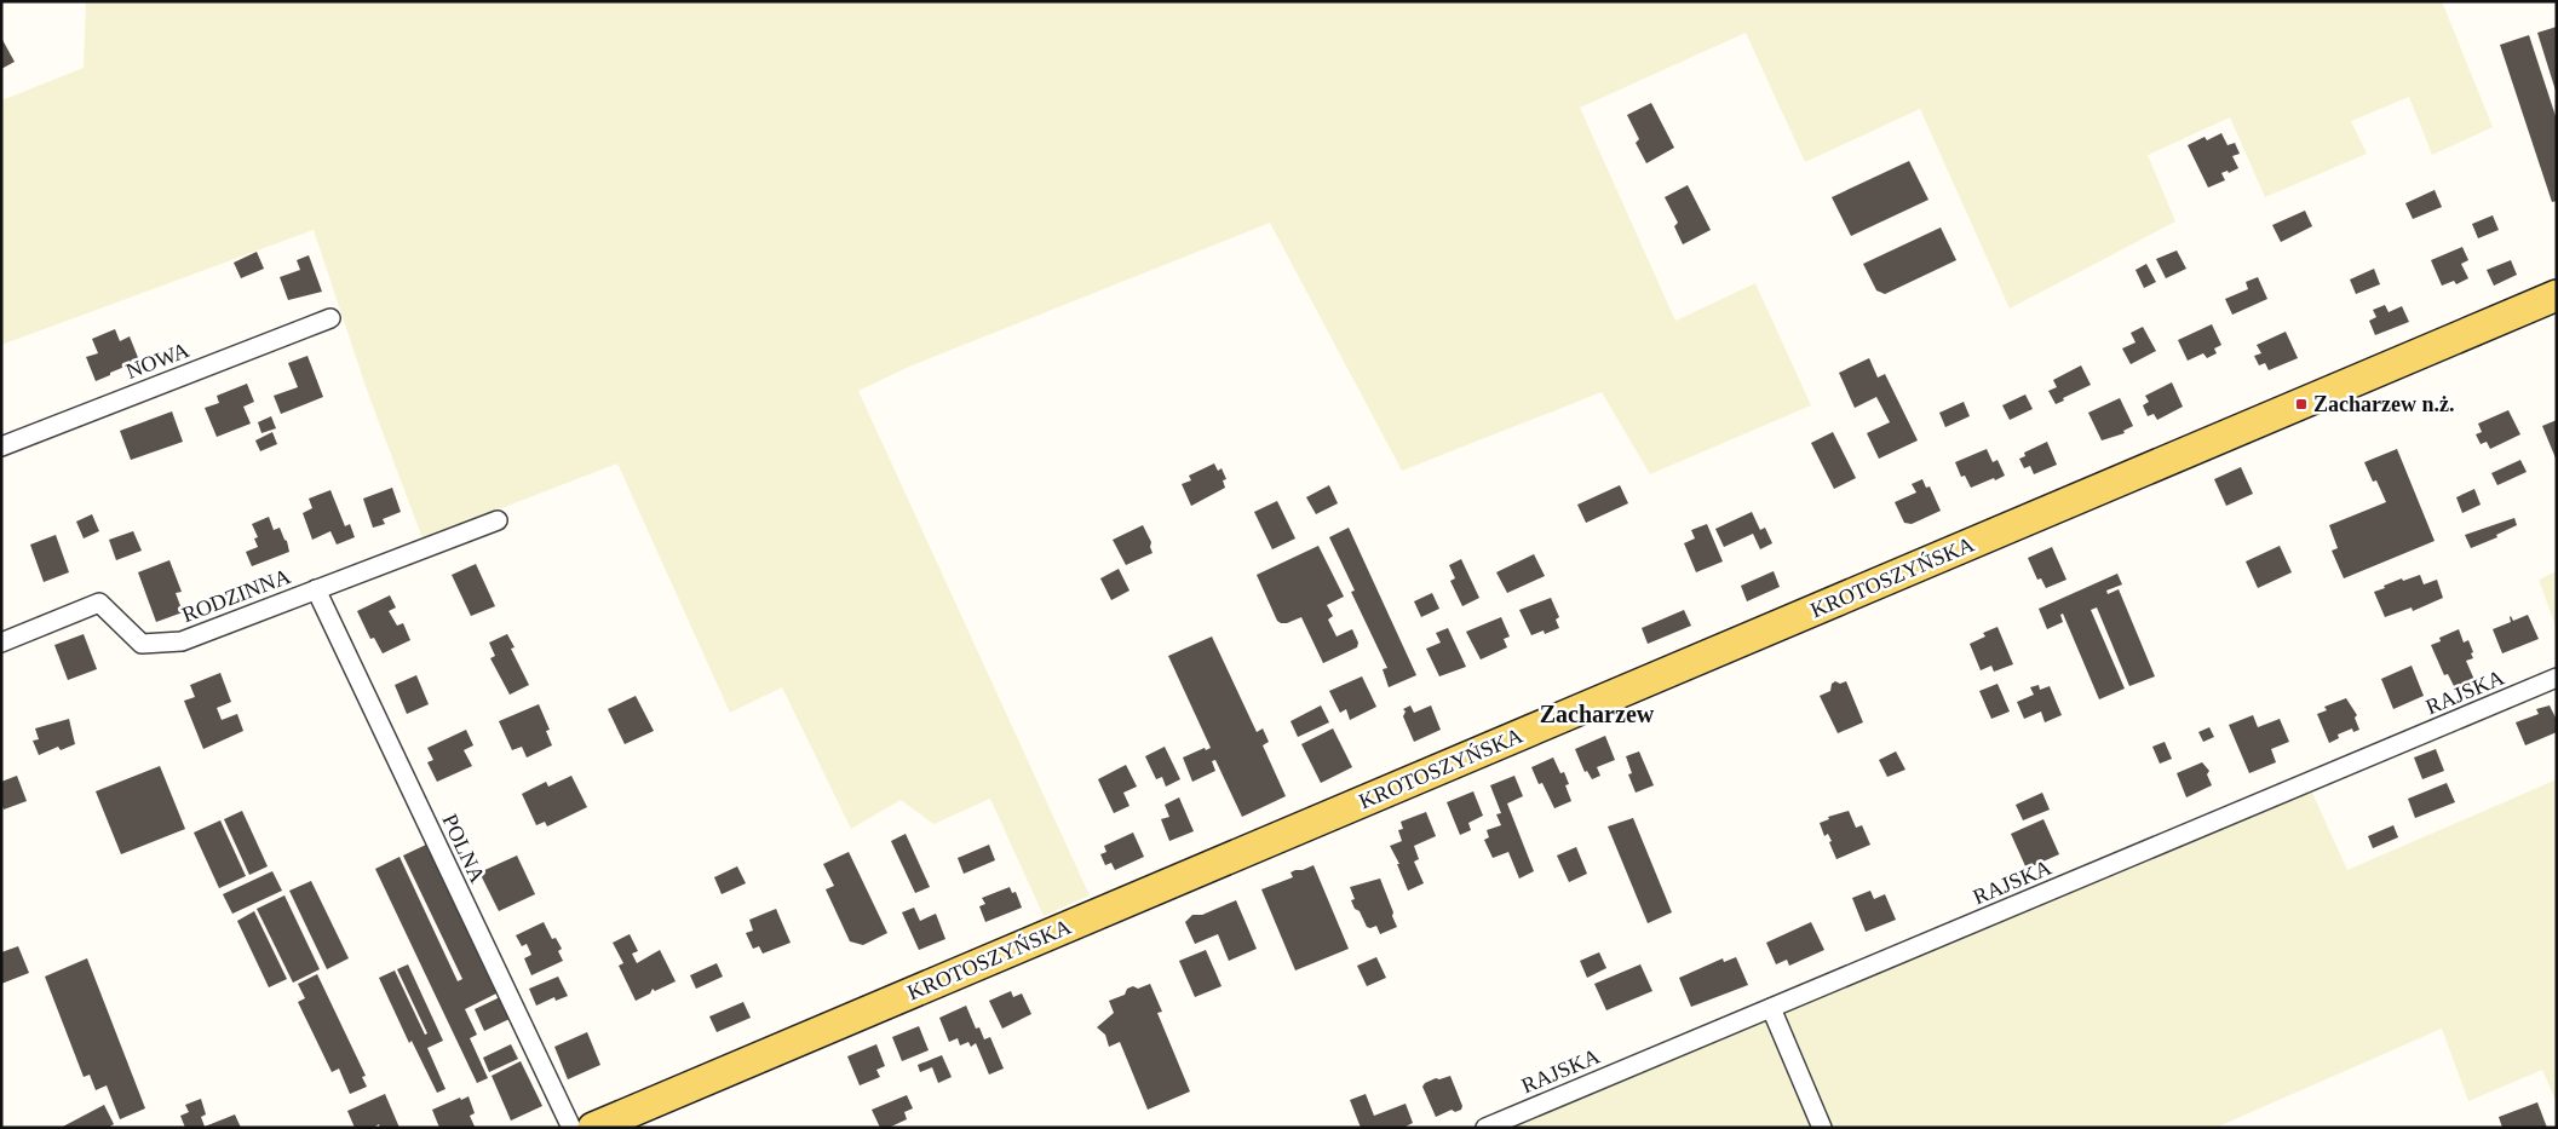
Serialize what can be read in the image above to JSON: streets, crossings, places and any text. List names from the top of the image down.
{
  "streets": {
    "main road": ["KROTOSZYŃSKA"],
    "street": [
      "NOWA",
      "RODZINNA",
      "RAJSKA",
      "POLNA"
    ]
  },
  "crossings": [
    ["RODZINNA", "POLNA"]
  ],
  "districts": ["Zacharzew"],
  "places": {
    "transit": ["Zacharzew n.ż."]
  }
}
